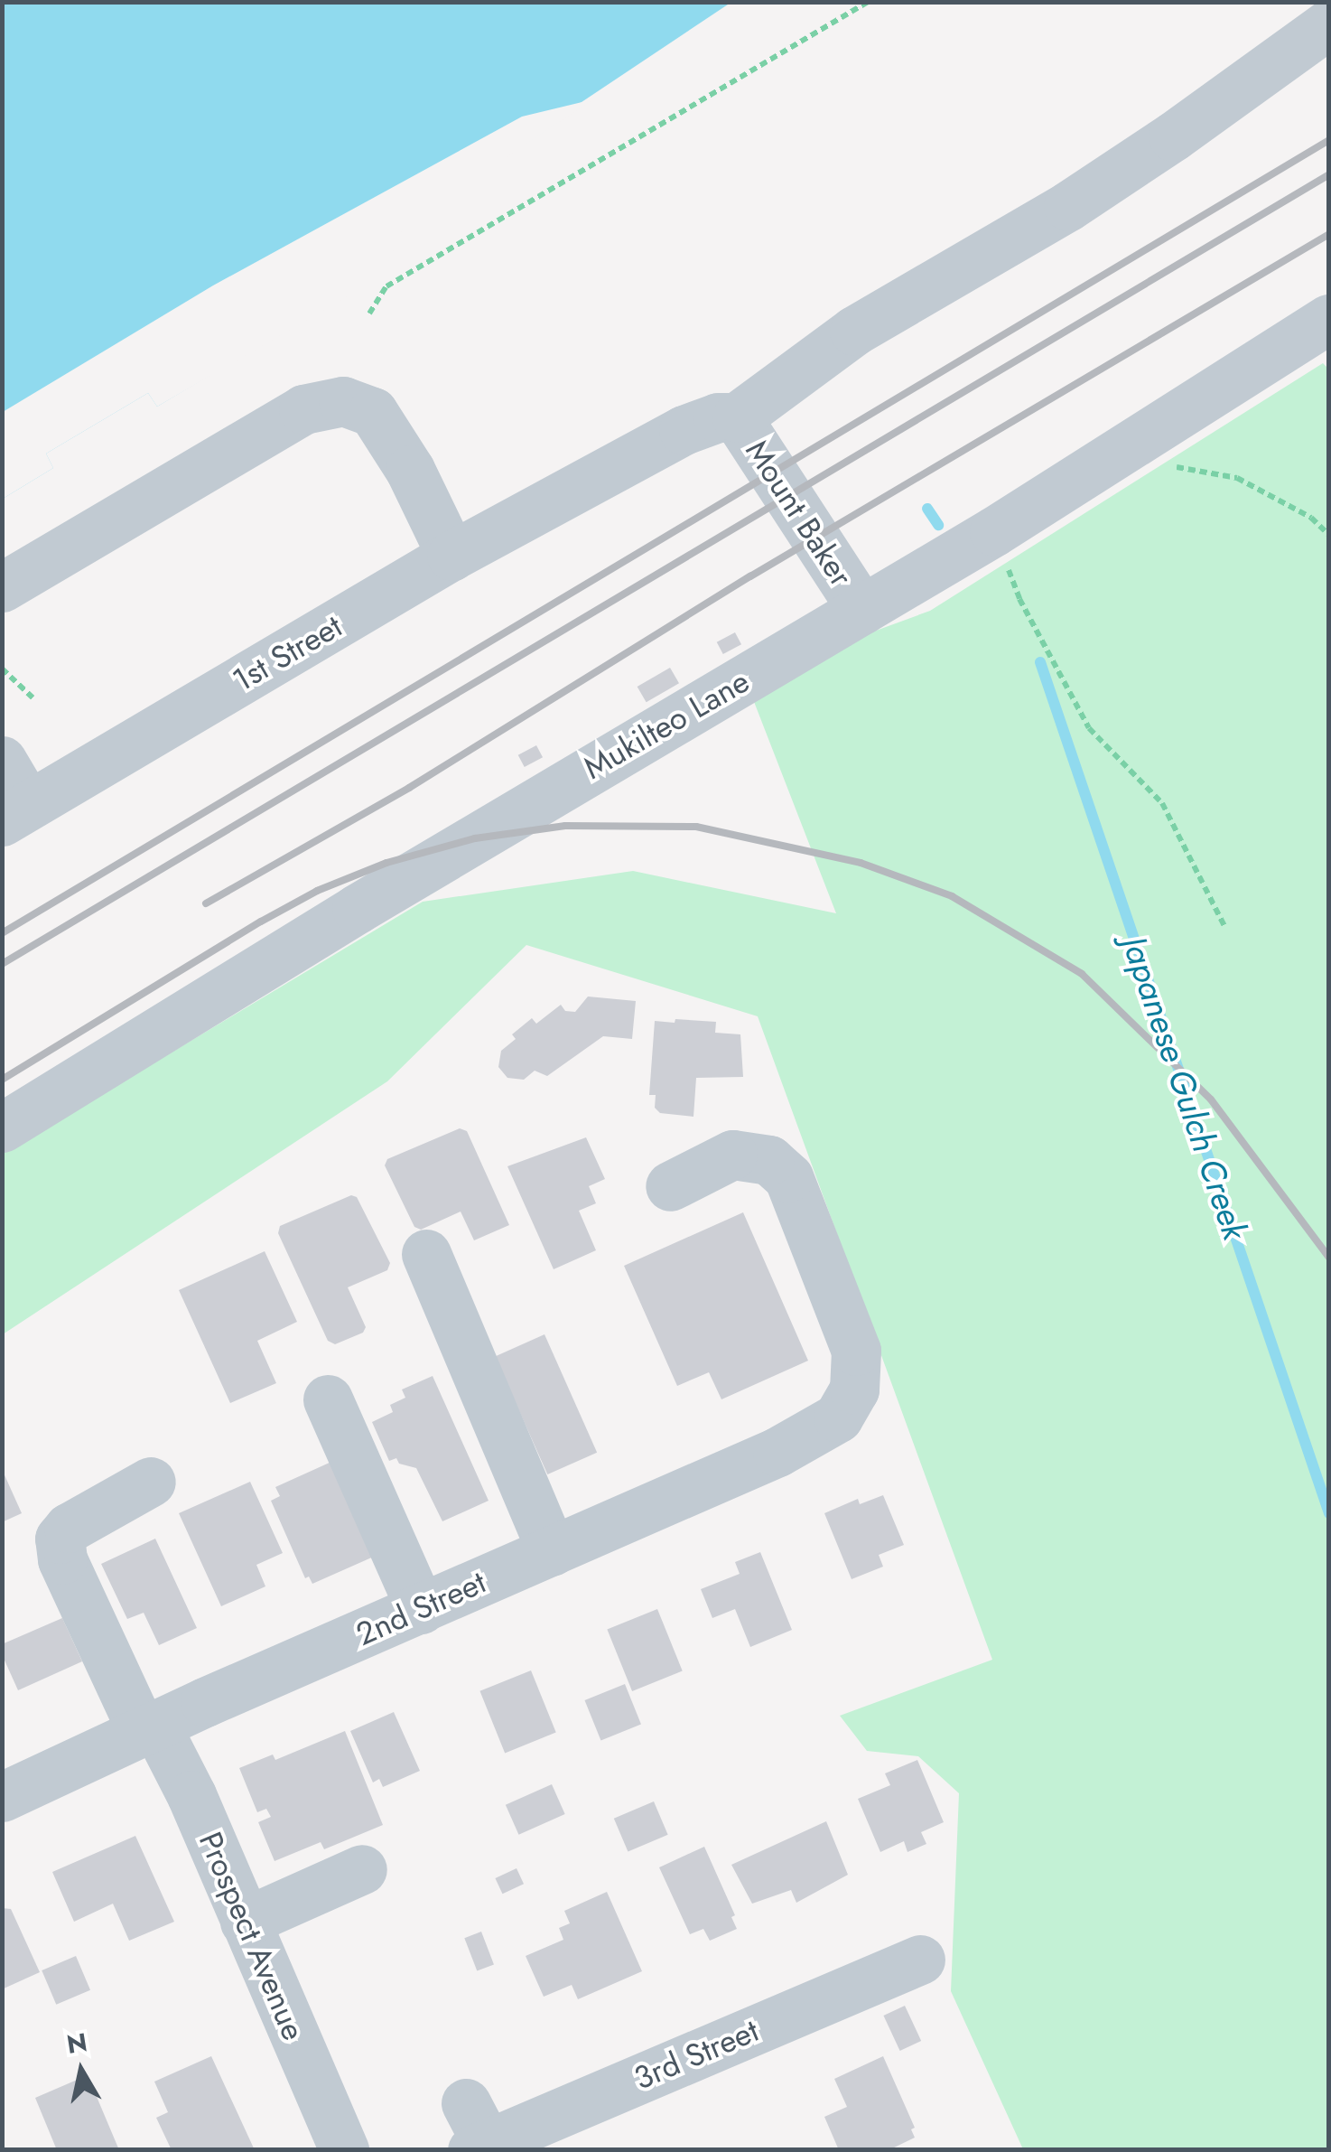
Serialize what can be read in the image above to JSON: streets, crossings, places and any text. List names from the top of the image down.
{
  "streets": {
    "street": [
      "Mount Baker",
      "1st Street",
      "Mukilteo Lane",
      "2nd Street",
      "Prospect Avenue",
      "3rd Street"
    ]
  },
  "crossings": [
    ["Mount Baker", "1st Street"],
    ["Mount Baker", "Mukilteo Lane"],
    ["2nd Street", "Prospect Avenue"]
  ],
  "water": ["Japanese Gulch Creek"],
  "north": "top"
}
